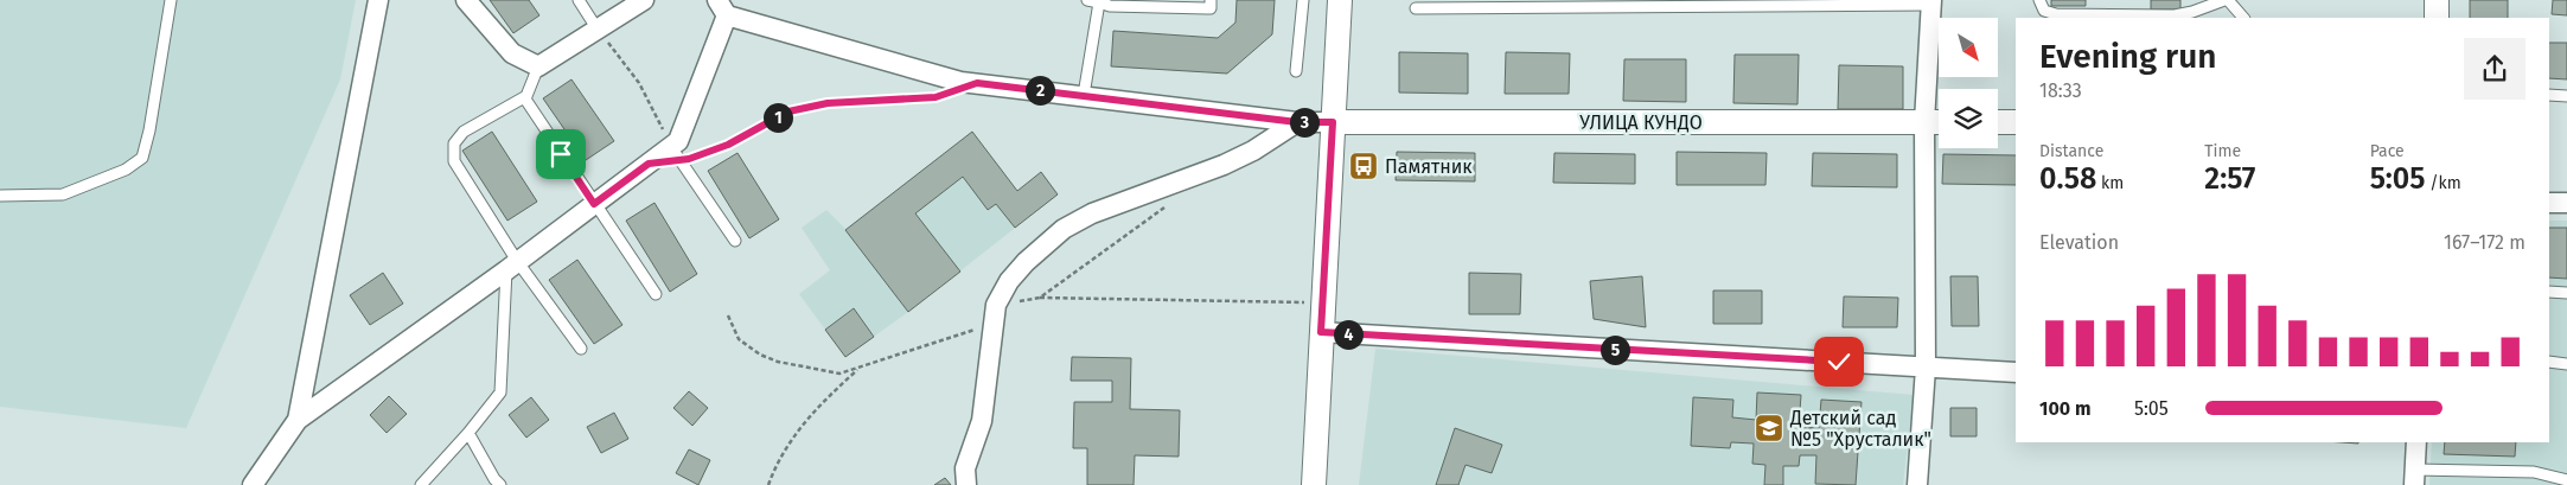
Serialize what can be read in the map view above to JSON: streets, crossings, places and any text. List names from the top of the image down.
{
  "streets": {
    "street": ["УЛИЦА КУНДО"]
  },
  "places": {
    "bus stop": ["Памятник"],
    "school or university": ["Детский сад №5 \"Хрусталик\""]
  },
  "north": "bottom right",
  "page": {
    "heading": ["Evening run", "18:33"],
    "pins": [
      "2",
      "1",
      "3",
      "4",
      "5"
    ],
    "stats": [
      ["Distance", "0.58 km"],
      ["Time", "2:57"],
      ["Pace", "5:05 /km"]
    ],
    "chart": ["Elevation", "167–172 m"],
    "list": [
      {
        "name": "100 m",
        "note": "5:05"
      }
    ]
  }
}
